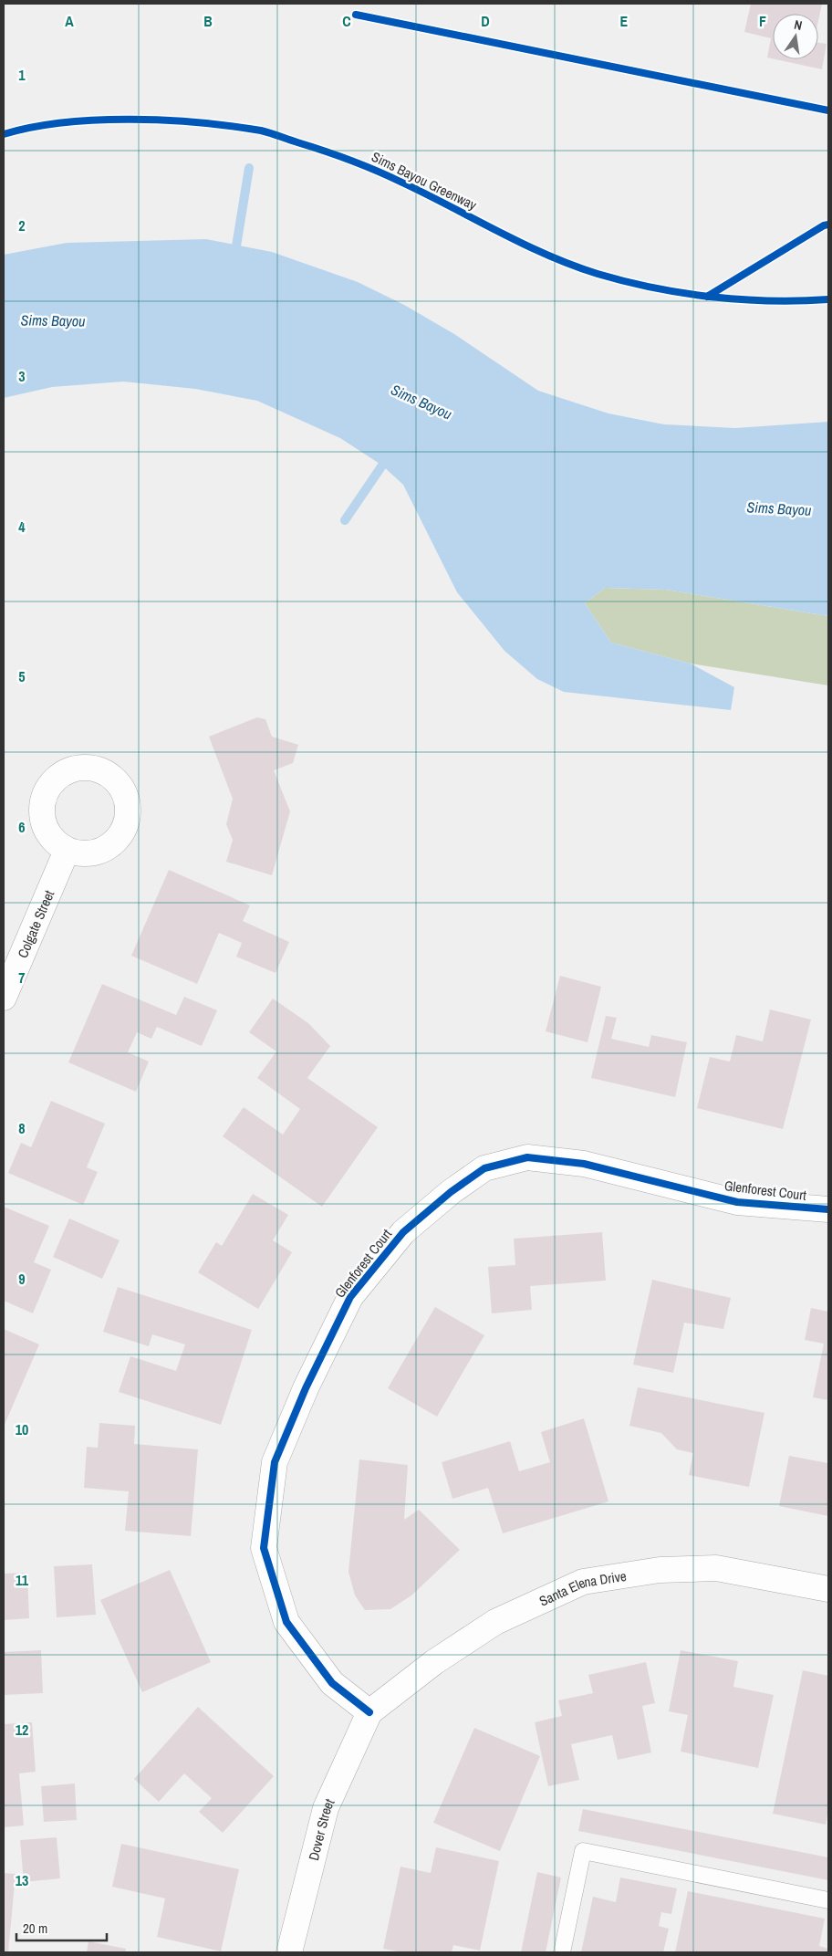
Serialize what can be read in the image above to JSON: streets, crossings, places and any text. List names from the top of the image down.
{
  "streets": {
    "street": [
      "Colgate Street",
      "Glenforest Court",
      "Santa Elena Drive",
      "Dover Street"
    ],
    "cycle path": ["Sims Bayou Greenway"]
  },
  "crossings": [
    ["Glenforest Court", "Santa Elena Drive"],
    ["Glenforest Court", "Dover Street"],
    ["Santa Elena Drive", "Dover Street"]
  ],
  "water": ["Sims Bayou"],
  "scale_bar": "20 m",
  "north": "top",
  "grid": {
    "columns": [
      "A",
      "B",
      "C",
      "D",
      "E",
      "F"
    ],
    "rows": [
      "1",
      "2",
      "3",
      "4",
      "5",
      "6",
      "7",
      "8",
      "9",
      "10",
      "11",
      "12",
      "13"
    ]
  }
}
